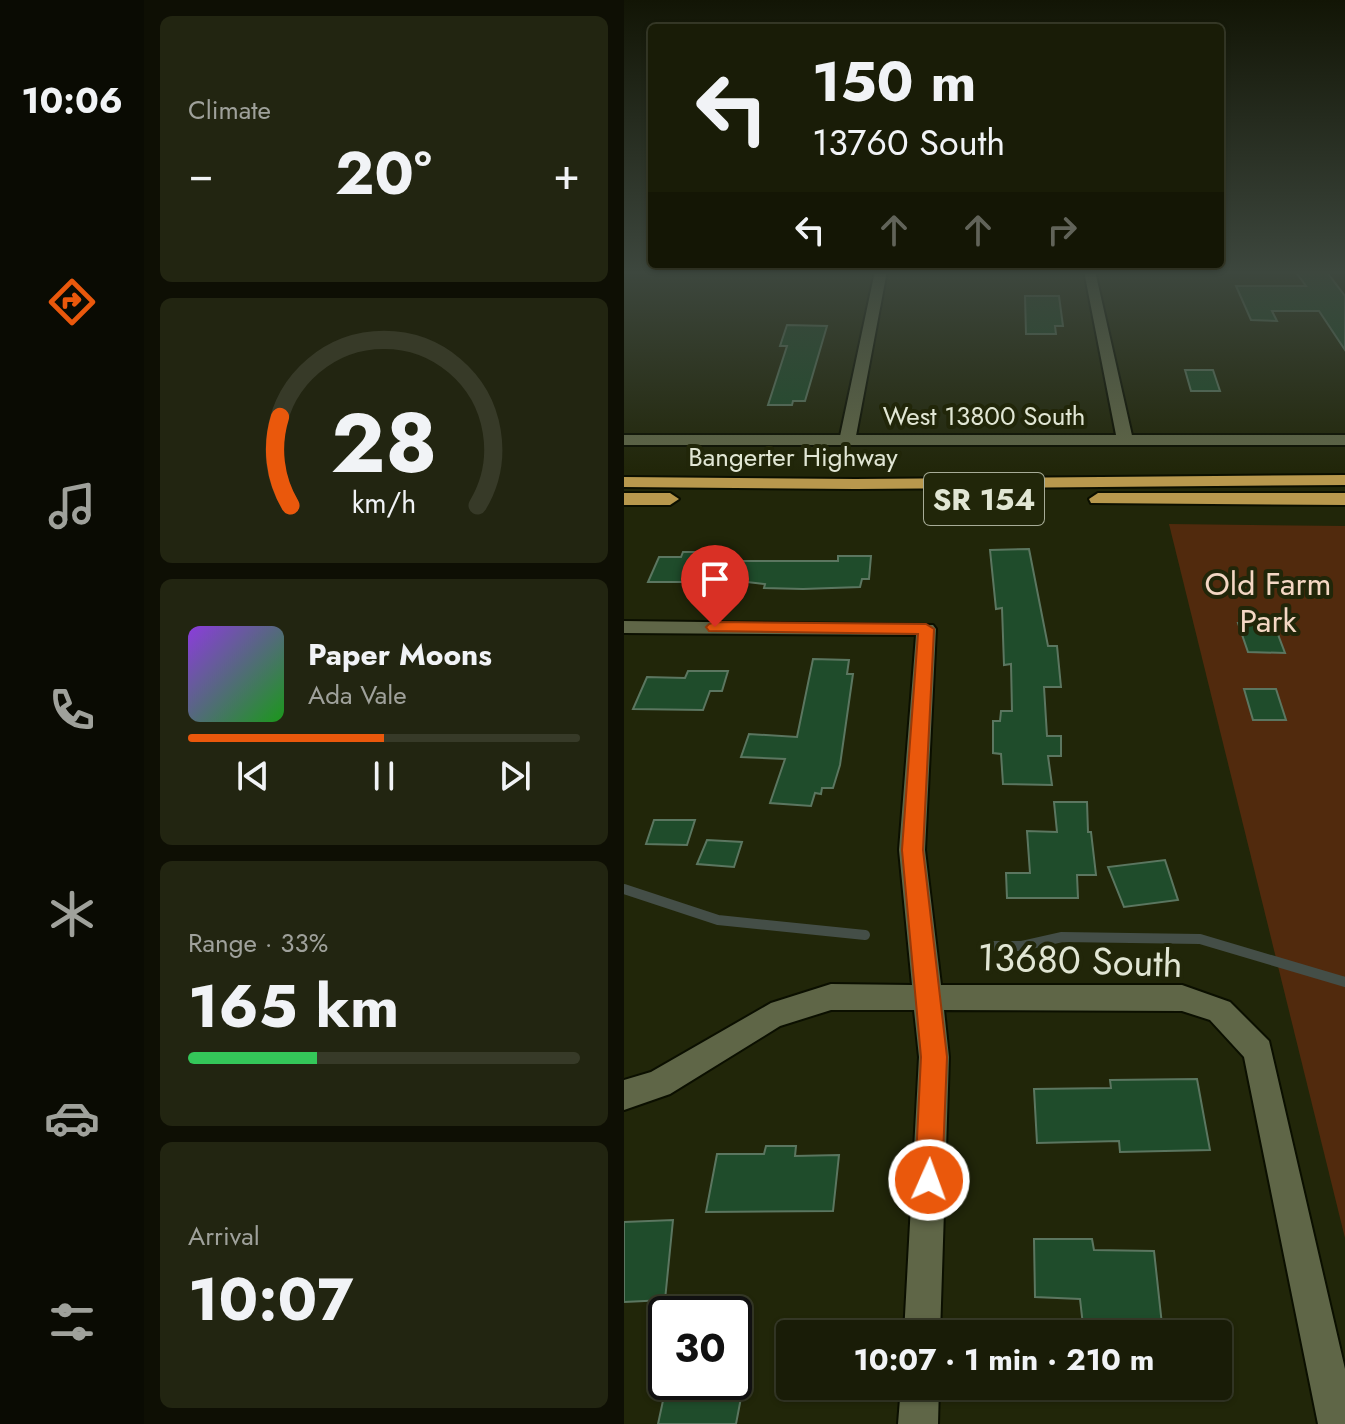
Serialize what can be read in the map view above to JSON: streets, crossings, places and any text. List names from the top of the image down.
{
  "streets": {
    "highway": ["Bangerter Highway", "SR 154"],
    "street": ["West 13800 South", "13680 South"]
  },
  "parks": ["Old Farm Park"],
  "page": {
    "tabs": "10:06",
    "tile": [
      "Climate",
      ["Range · 33%", "165 km"],
      ["Arrival", "10:07"]
    ],
    "turn": ["150 m", "13760 South"],
    "heat": ["−", "20°", "+"],
    "song": ["Paper Moons", "Ada Vale"],
    "limit": "30",
    "trip": "10:07 · 1 min · 210 m",
    "gauge": ["28", "km/h"]
  }
}
